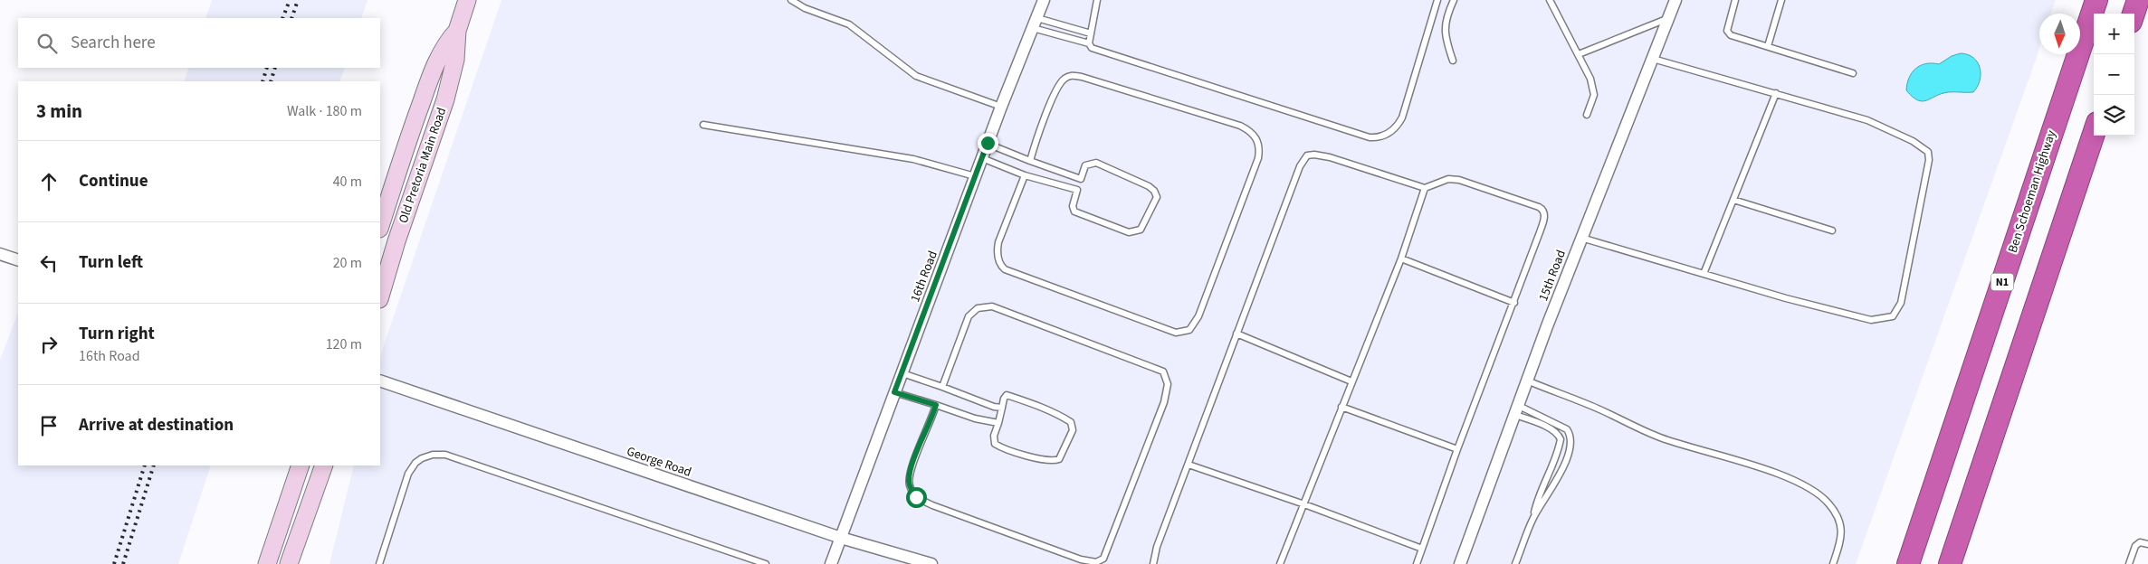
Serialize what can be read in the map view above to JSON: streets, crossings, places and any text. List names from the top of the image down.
{
  "streets": {
    "highway": ["Ben Schoeman Highway", "N1"],
    "main road": ["Old Pretoria Main Road"],
    "street": ["15th Road", "16th Road", "George Road"]
  },
  "crossings": [
    ["16th Road", "George Road"]
  ],
  "north": "bottom",
  "page": {
    "map_buttons": ["+", "−"],
    "search": "Search here",
    "heading": ["3 min", "Walk · 180 m"],
    "list": [
      ["Continue", "40 m"],
      ["Turn left", "20 m"],
      ["Turn right", "16th Road", "120 m"],
      "Arrive at destination"
    ]
  }
}
